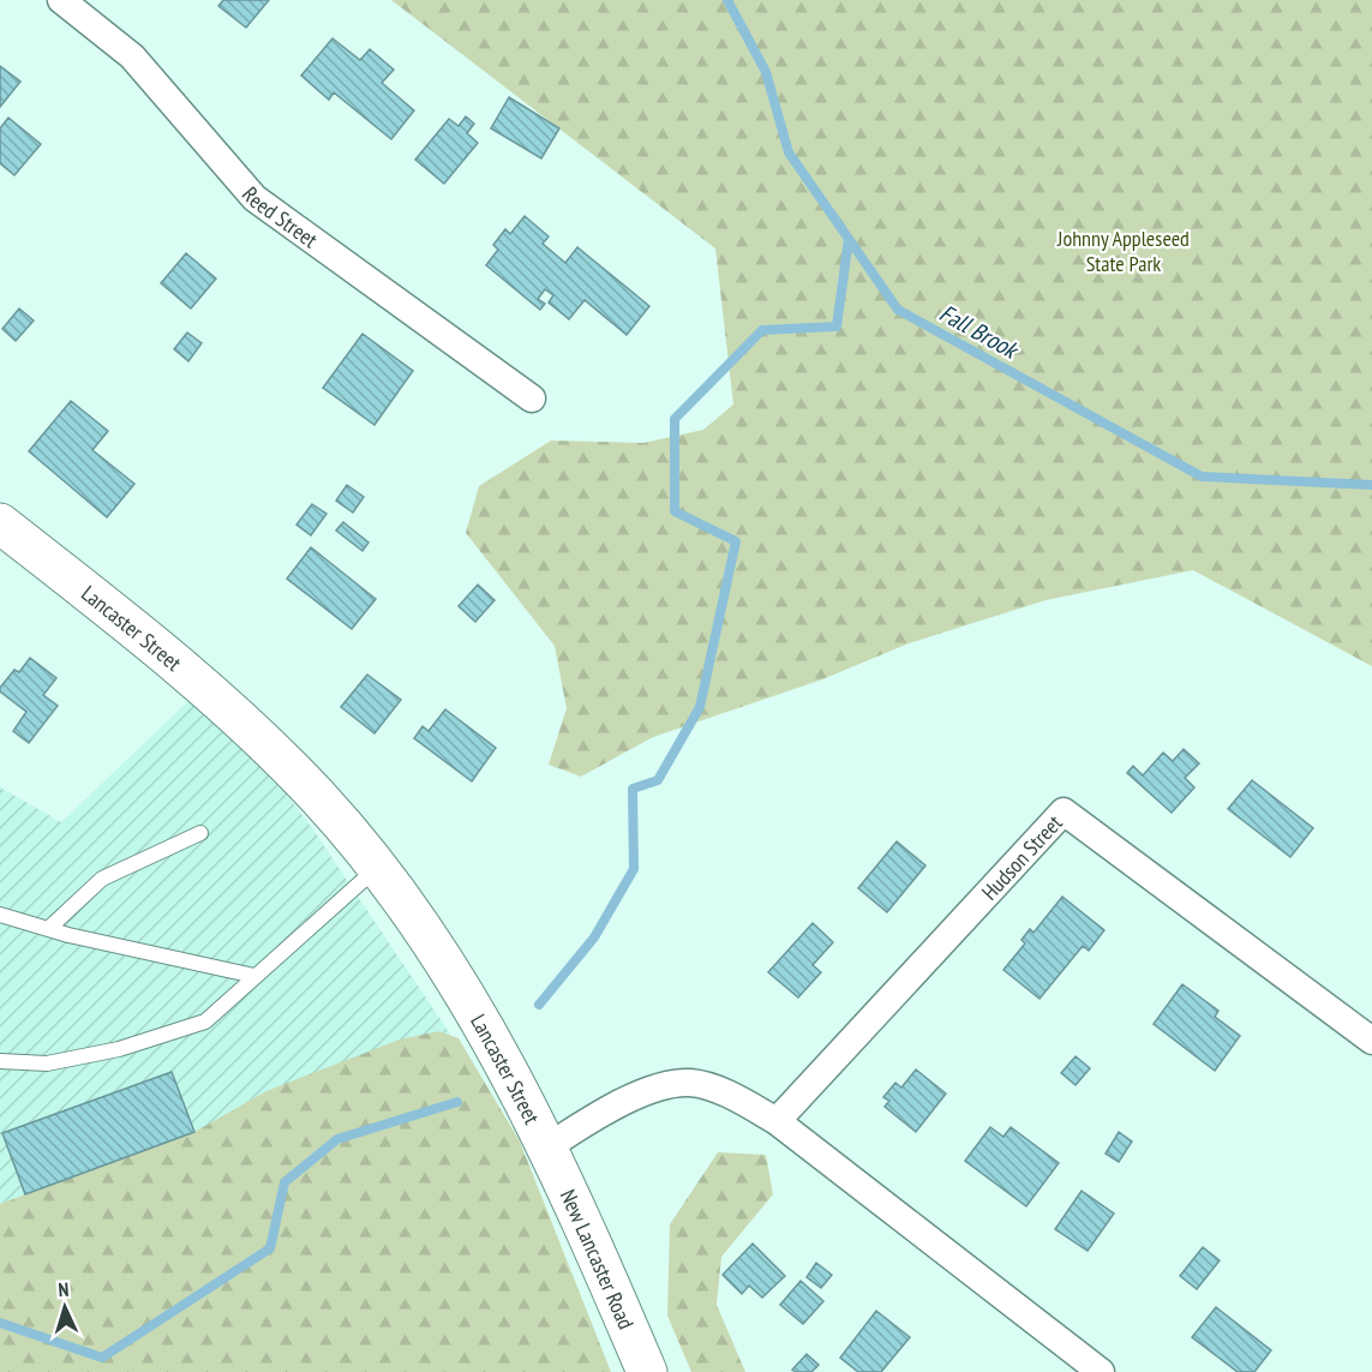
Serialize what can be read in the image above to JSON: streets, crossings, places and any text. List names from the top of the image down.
{
  "streets": {
    "main road": ["Lancaster Street", "New Lancaster Road"],
    "street": ["Reed Street", "Hudson Street"]
  },
  "crossings": [
    ["Lancaster Street", "Hudson Street"],
    ["Lancaster Street", "New Lancaster Road"]
  ],
  "water": ["Fall Brook"],
  "parks": ["Johnny Appleseed State Park"],
  "north": "top"
}
